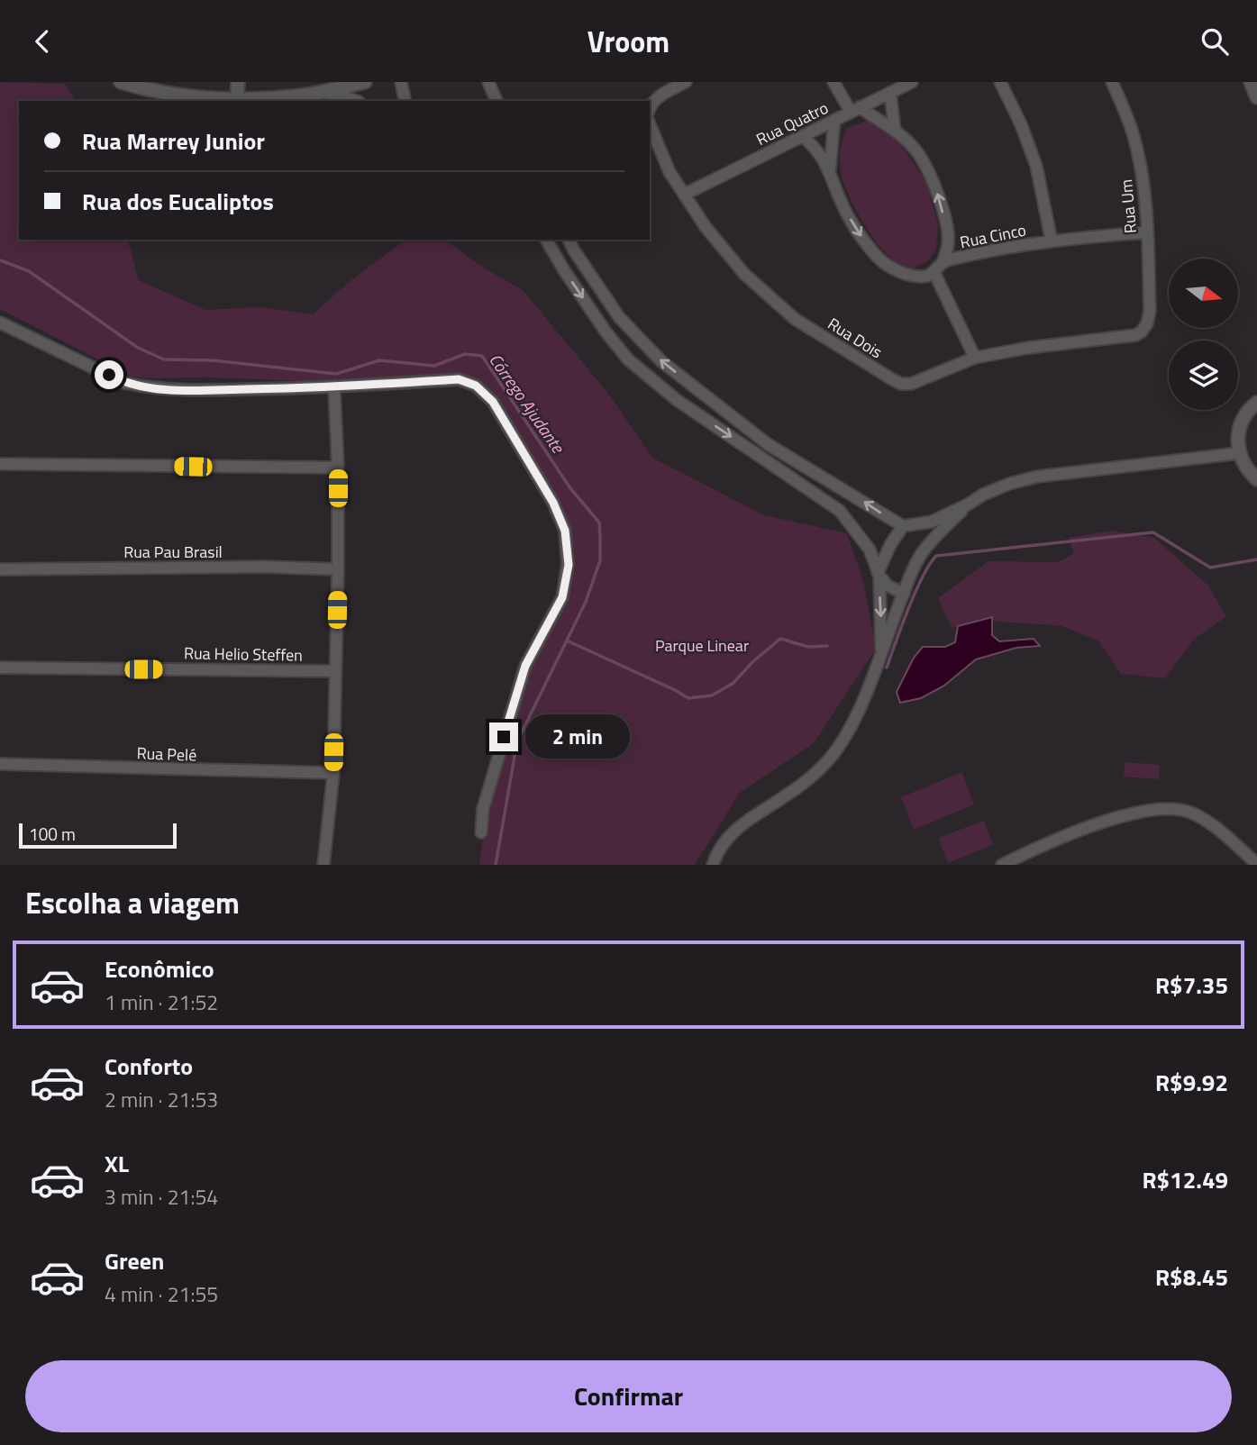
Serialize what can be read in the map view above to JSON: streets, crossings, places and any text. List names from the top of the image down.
{
  "streets": {
    "street": [
      "Rua Quatro",
      "Rua Um",
      "Rua Cinco",
      "Rua Dois",
      "Rua Pau Brasil",
      "Rua Helio Steffen",
      "Rua Pelé"
    ]
  },
  "crossings": [
    ["Rua Quatro", "Rua Dois"],
    ["Rua Um", "Rua Cinco"],
    ["Rua Um", "Rua Dois"]
  ],
  "water": ["Córrego Ajudante"],
  "parks": ["Parque Linear"],
  "scale_bar": "100 m",
  "north": "right",
  "page": {
    "header": "Vroom",
    "banner": ["Rua Marrey Junior", "Rua dos Eucaliptos"],
    "bubble": "2 min",
    "scale": "100 m",
    "heading": "Escolha a viagem",
    "list": [
      {
        "name": "Econômico",
        "note": "1 min · 21:52",
        "value": "R$7.35"
      },
      {
        "name": "Conforto",
        "note": "2 min · 21:53",
        "value": "R$9.92"
      },
      {
        "name": "XL",
        "note": "3 min · 21:54",
        "value": "R$12.49"
      },
      {
        "name": "Green",
        "note": "4 min · 21:55",
        "value": "R$8.45"
      }
    ],
    "buttons": "Confirmar"
  }
}
